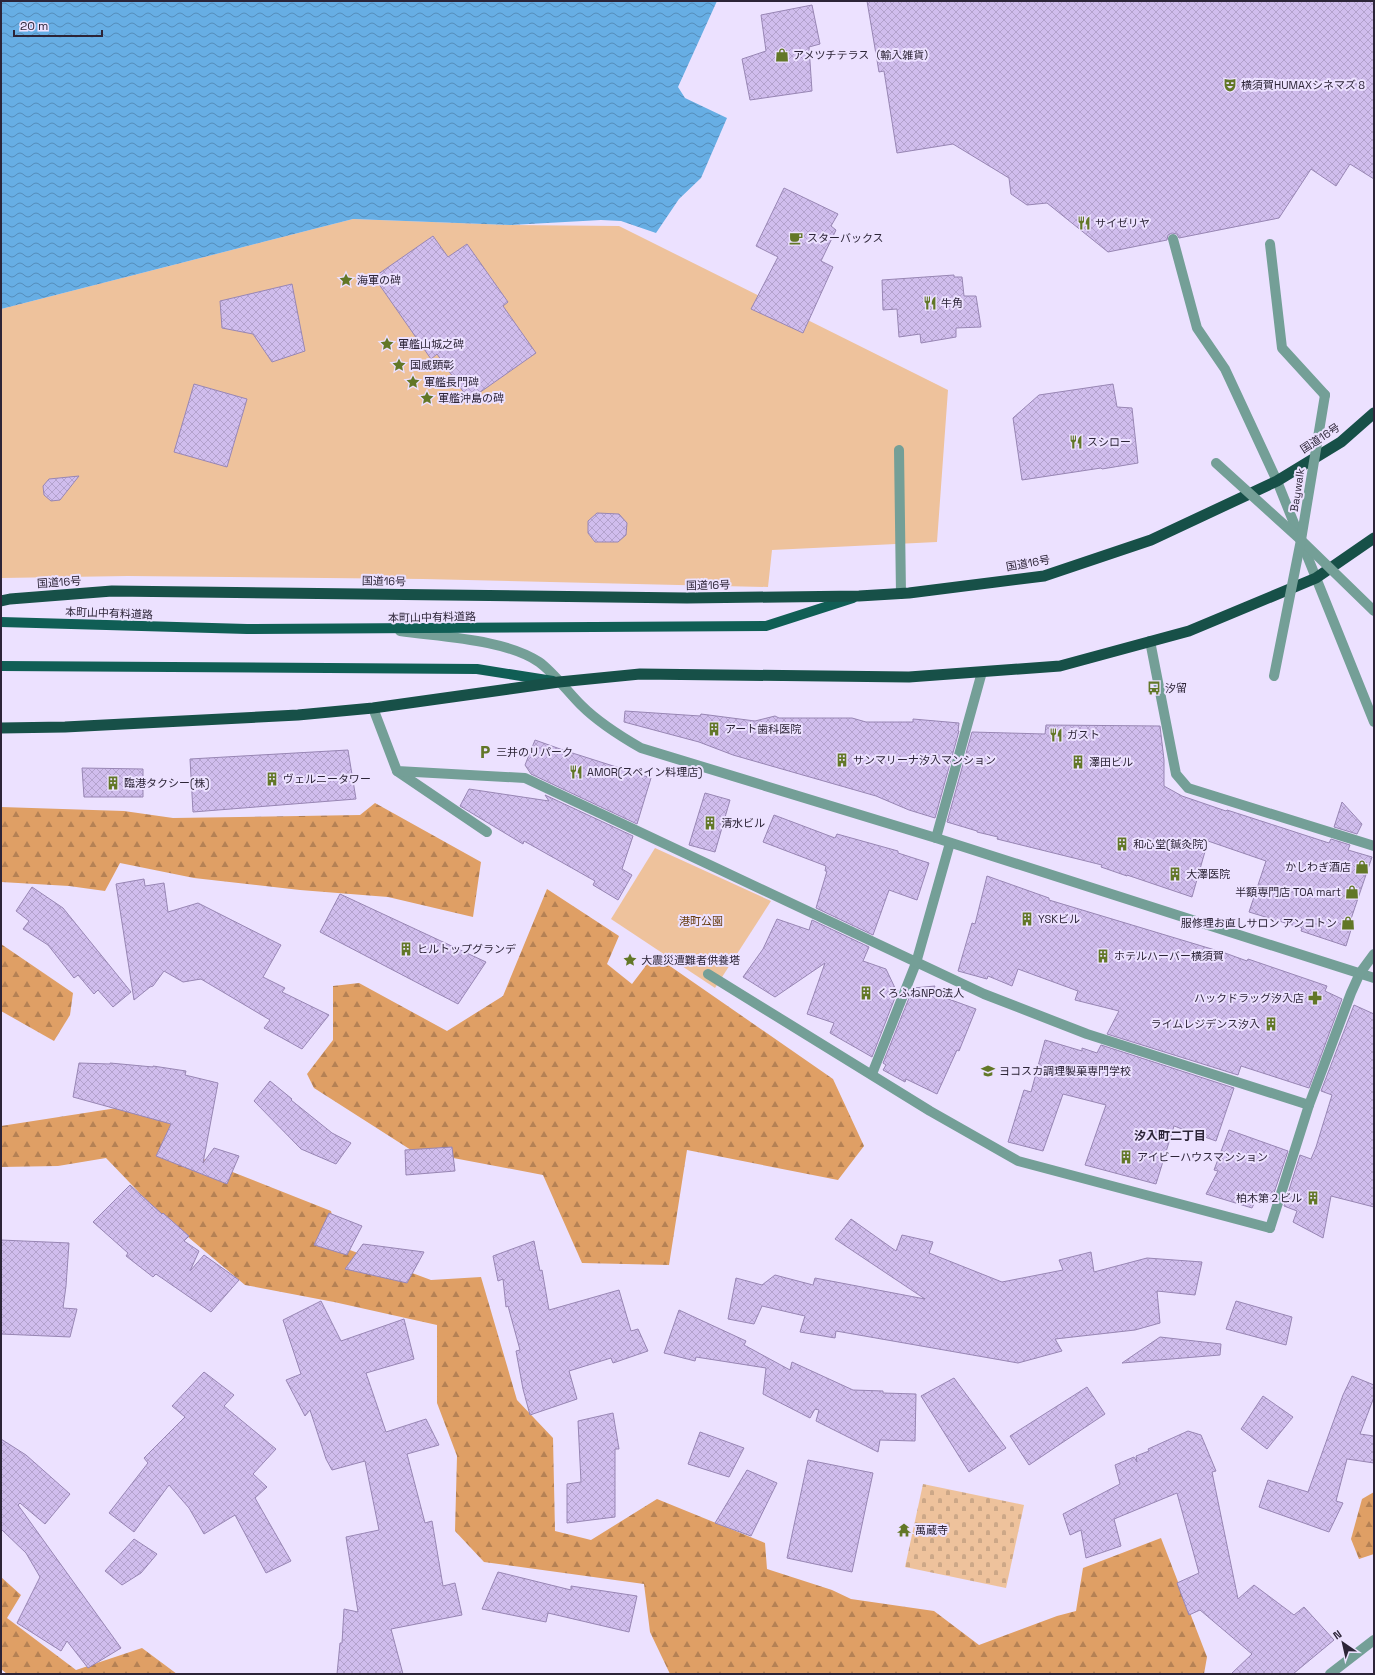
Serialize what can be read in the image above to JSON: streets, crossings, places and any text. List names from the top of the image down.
{
  "streets": {
    "highway": ["国道16号"],
    "main road": ["本町山中有料道路"],
    "street": ["Baywalk"]
  },
  "crossings": [
    ["国道16号", "本町山中有料道路"]
  ],
  "districts": ["汐入町二丁目"],
  "parks": ["港町公園"],
  "places": {
    "shop": [
      "アメツチテラス（輸入雑貨）",
      "かしわぎ酒店",
      "半額専門店 TOA mart",
      "服修理お直しサロン アンコトン"
    ],
    "theatre": ["横須賀HUMAXシネマズ８"],
    "restaurant": [
      "サイゼリヤ",
      "牛角",
      "スシロー",
      "ガスト",
      "AMOR(スペイン料理店)"
    ],
    "cafe": ["スターバックス"],
    "place": [
      "海軍の碑",
      "軍艦山城之碑",
      "国威顕彰",
      "軍艦長門碑",
      "軍艦沖島の碑",
      "大震災遭難者供養塔"
    ],
    "bus stop": ["汐留"],
    "building": [
      "アート歯科医院",
      "サンマリーナ汐入マンション",
      "澤田ビル",
      "ヴェルニータワー",
      "臨港タクシー(株)",
      "清水ビル",
      "和心堂(鍼灸院)",
      "大澤医院",
      "YSKビル",
      "ヒルトップグランデ",
      "ホテルハーバー横須賀",
      "くろふねNPO法人",
      "ライムレジデンス汐入",
      "アイビーハウスマンション",
      "柏木第２ビル"
    ],
    "parking": ["三井のリパーク"],
    "pharmacy": ["ハックドラッグ汐入店"],
    "school or university": ["ヨコスカ調理製菓専門学校"],
    "temple": ["萬蔵寺"]
  },
  "scale_bar": "20 m",
  "north": "top left"
}
